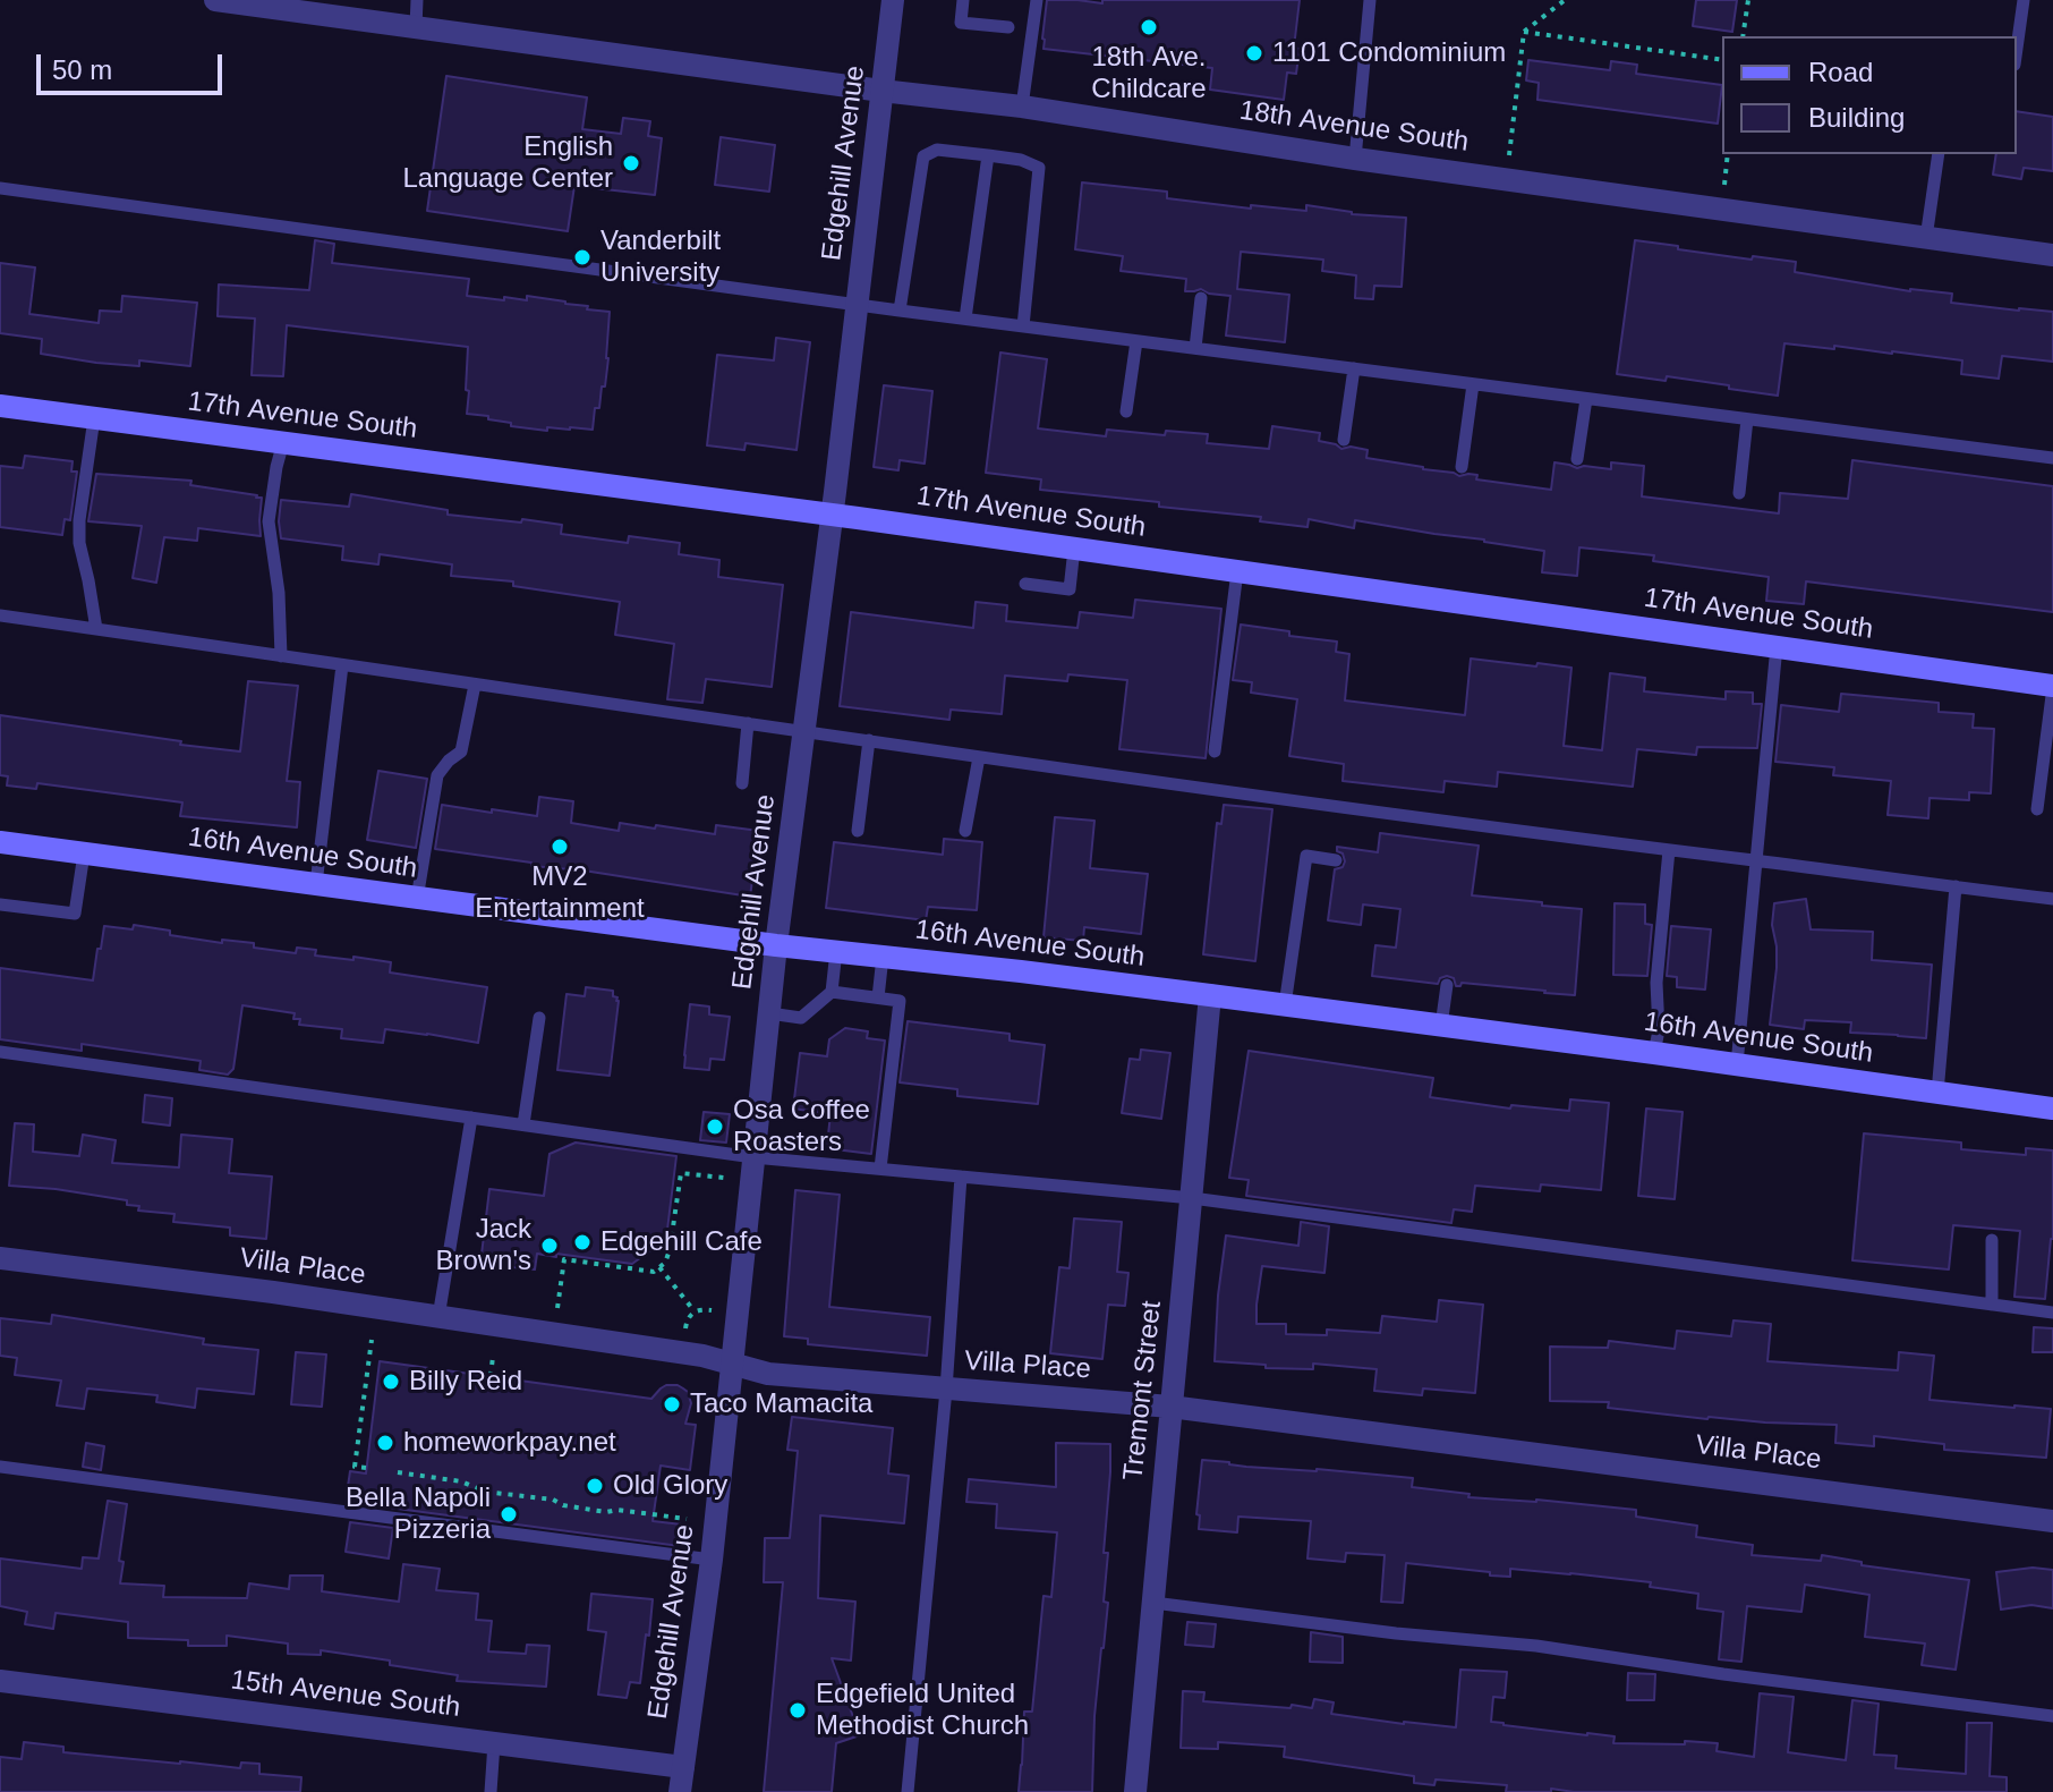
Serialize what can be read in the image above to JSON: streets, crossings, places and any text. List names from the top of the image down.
{
  "streets": {
    "main road": ["17th Avenue South", "16th Avenue South"],
    "street": [
      "18th Avenue South",
      "Edgehill Avenue",
      "Villa Place",
      "Tremont Street",
      "15th Avenue South"
    ]
  },
  "crossings": [
    ["18th Avenue South", "Edgehill Avenue"],
    ["Edgehill Avenue", "17th Avenue South"],
    ["Edgehill Avenue", "16th Avenue South"],
    ["Edgehill Avenue", "Villa Place"],
    ["Edgehill Avenue", "15th Avenue South"],
    ["16th Avenue South", "Tremont Street"],
    ["Villa Place", "Tremont Street"]
  ],
  "places": [
    "18th Ave. Childcare",
    "1101 Condominium",
    "English Language Center",
    "Vanderbilt University",
    "MV2 Entertainment",
    "Osa Coffee Roasters",
    "Edgehill Cafe",
    "Jack Brown's",
    "Billy Reid",
    "Taco Mamacita",
    "homeworkpay.net",
    "Old Glory",
    "Bella Napoli Pizzeria",
    "Edgefield United Methodist Church"
  ],
  "legend": ["Road", "Building"],
  "scale_bar": "50 m"
}
